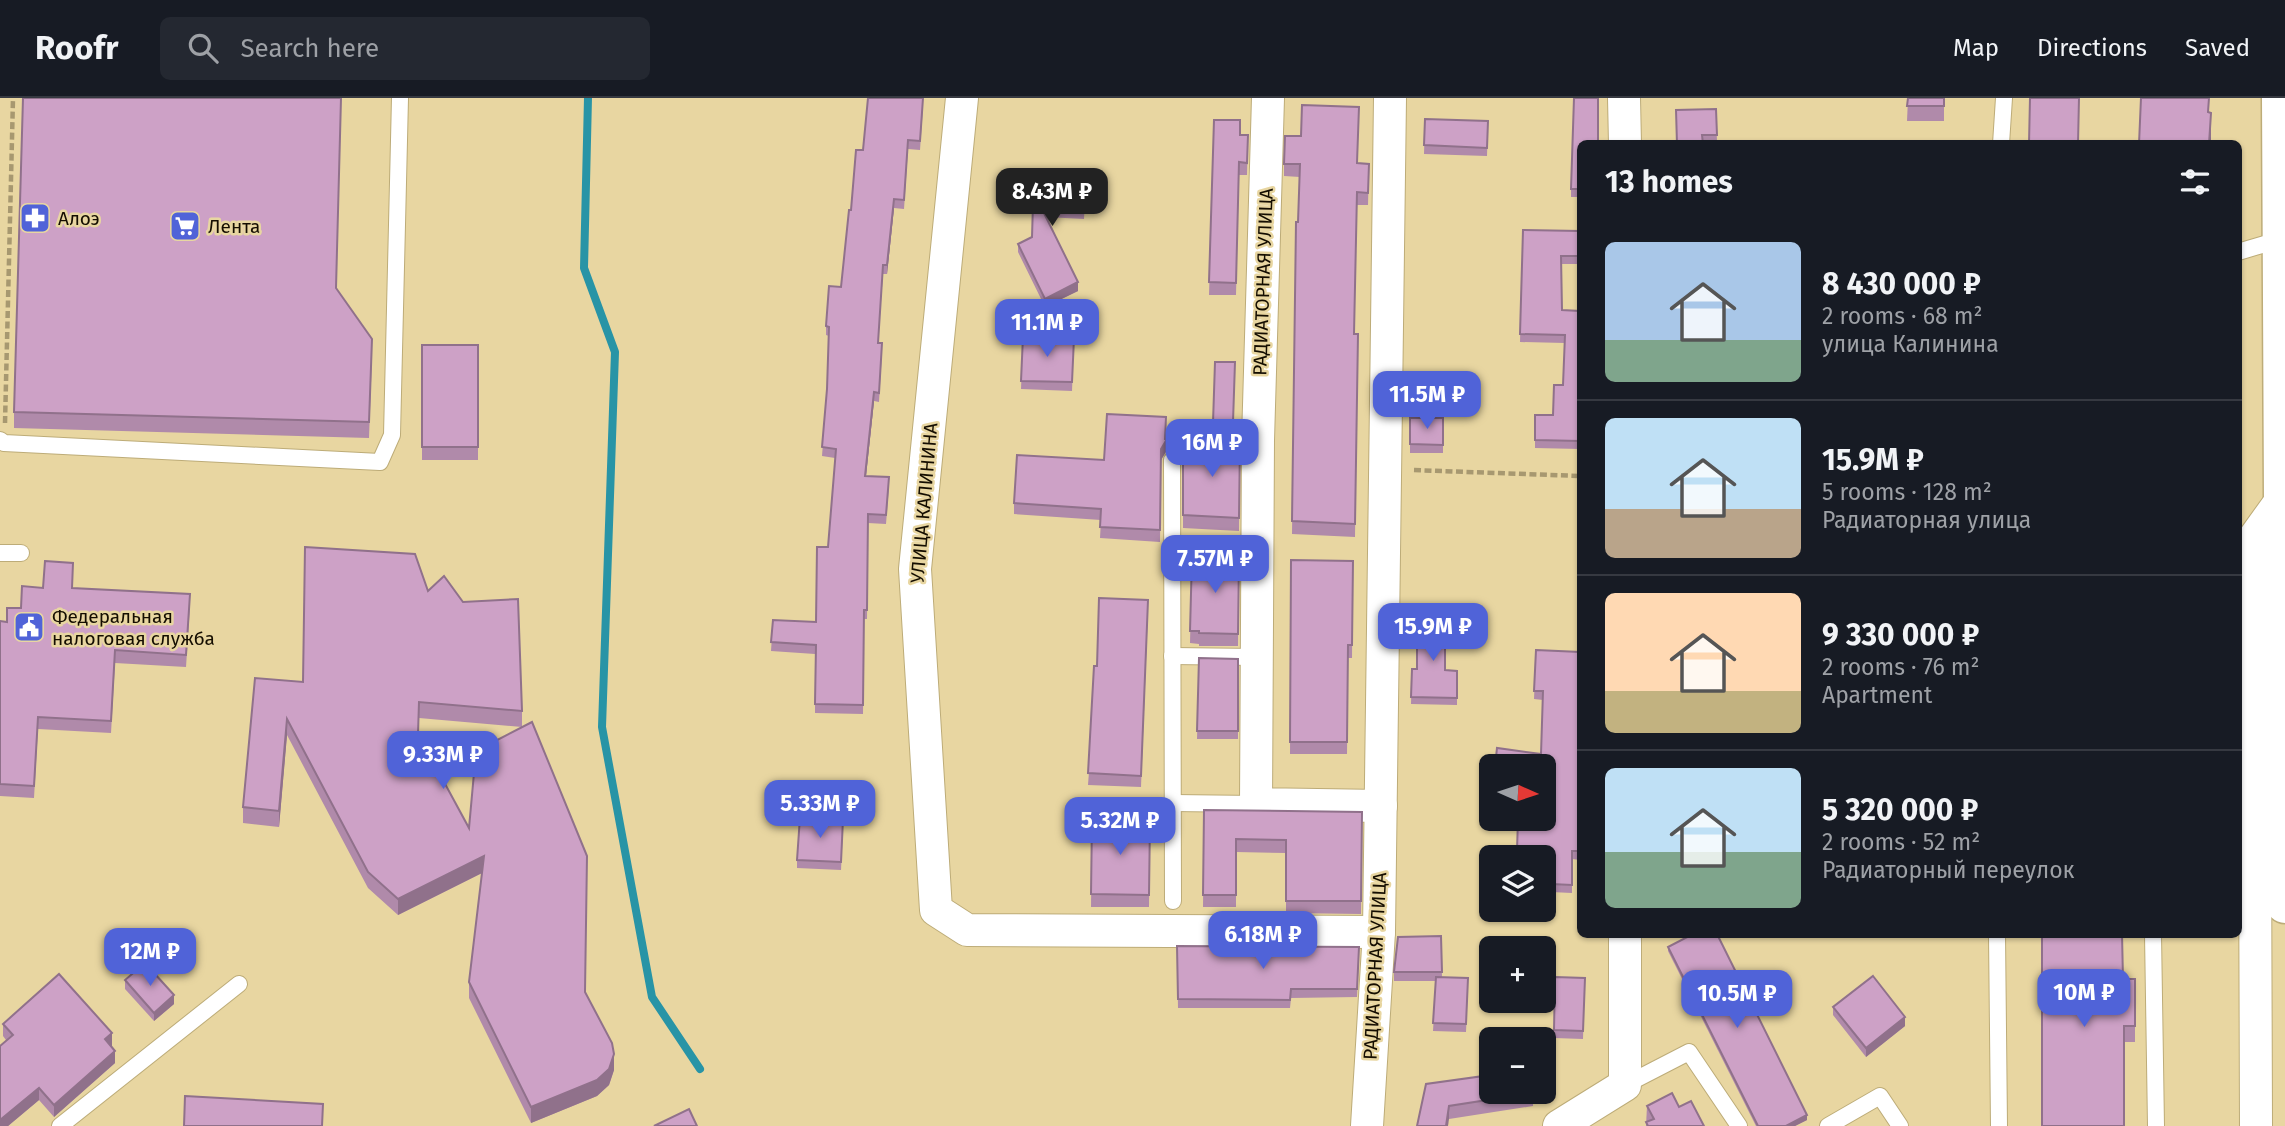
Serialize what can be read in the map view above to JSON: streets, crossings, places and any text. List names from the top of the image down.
{
  "streets": {
    "street": ["РАДИАТОРНАЯ УЛИЦА", "УЛИЦА КАЛИНИНА"]
  },
  "crossings": [
    ["РАДИАТОРНАЯ УЛИЦА", "УЛИЦА КАЛИНИНА"]
  ],
  "places": {
    "pharmacy": ["Алоэ"],
    "supermarket": ["Лента"],
    "public building": ["Федеральная налоговая служба"]
  },
  "north": "right",
  "page": {
    "header": "Roofr",
    "search": "Search here",
    "nav": ["Map", "Directions", "Saved"],
    "heading": "13 homes",
    "price": [
      "8.43M ₽",
      "11.1M ₽",
      "11.5M ₽",
      "16M ₽",
      "7.57M ₽",
      "15.9M ₽",
      "9.33M ₽",
      "5.33M ₽",
      "5.32M ₽",
      "6.18M ₽",
      "12M ₽",
      "10M ₽",
      "10.5M ₽"
    ],
    "list": [
      {
        "name": "8 430 000 ₽",
        "note": "2 rooms · 68 m² · улица Калинина"
      },
      {
        "name": "15.9M ₽",
        "note": "5 rooms · 128 m² · Радиаторная улица"
      },
      {
        "name": "9 330 000 ₽",
        "note": "2 rooms · 76 m² · Apartment"
      },
      {
        "name": "5 320 000 ₽",
        "note": "2 rooms · 52 m² · Радиаторный переулок"
      }
    ],
    "map_buttons": ["+", "−"]
  }
}
